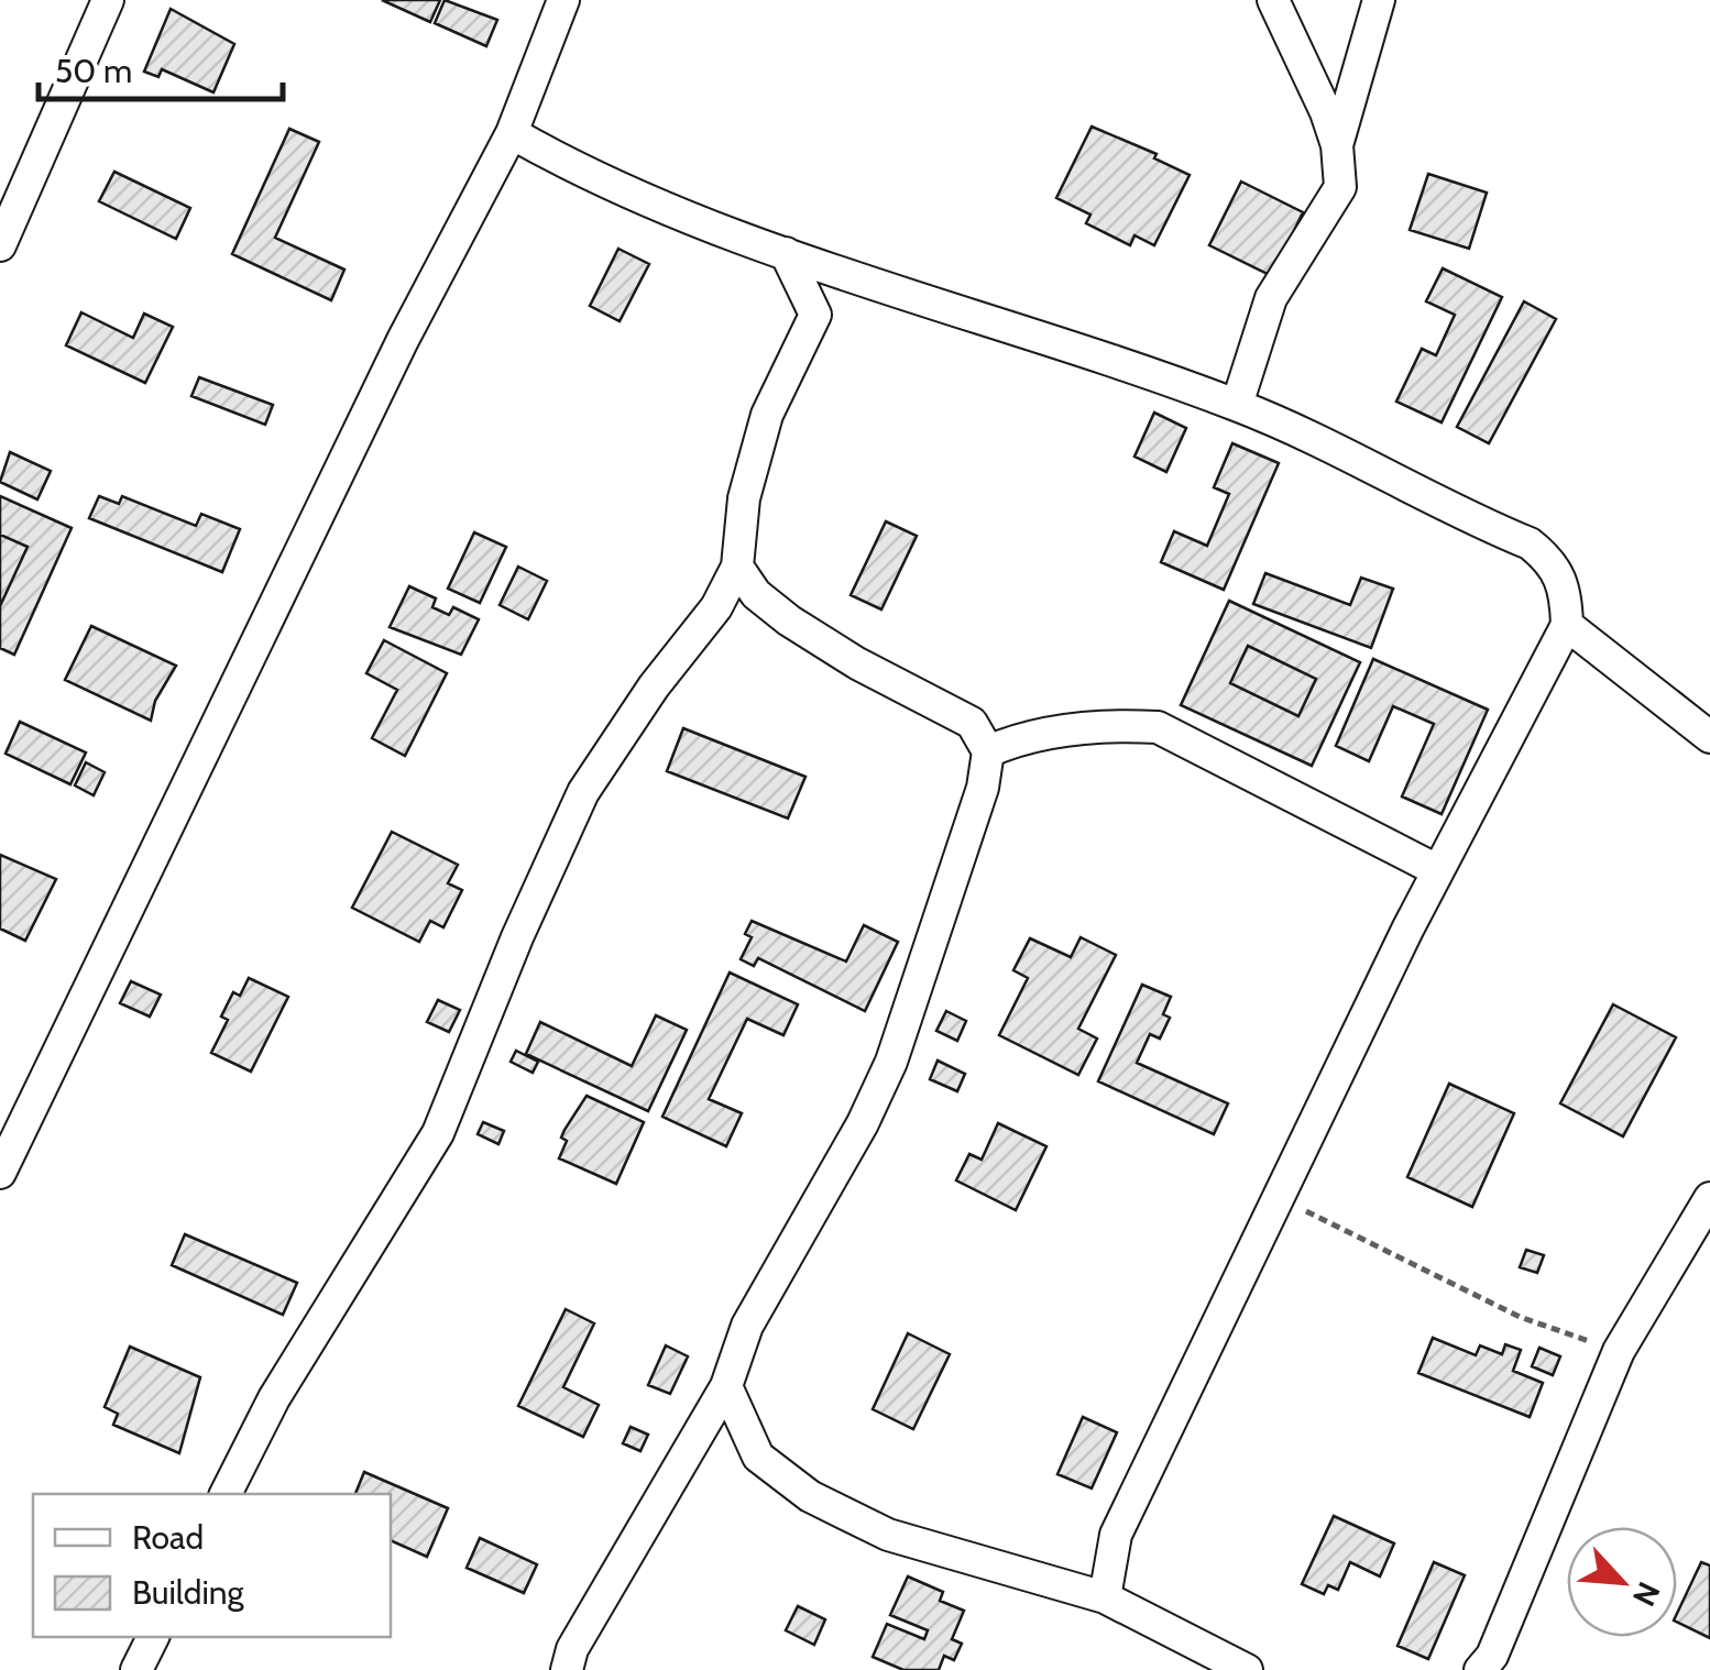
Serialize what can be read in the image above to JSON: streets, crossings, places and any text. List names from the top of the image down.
{
  "legend": ["Road", "Building"],
  "scale_bar": "50 m",
  "north": "bottom right"
}
